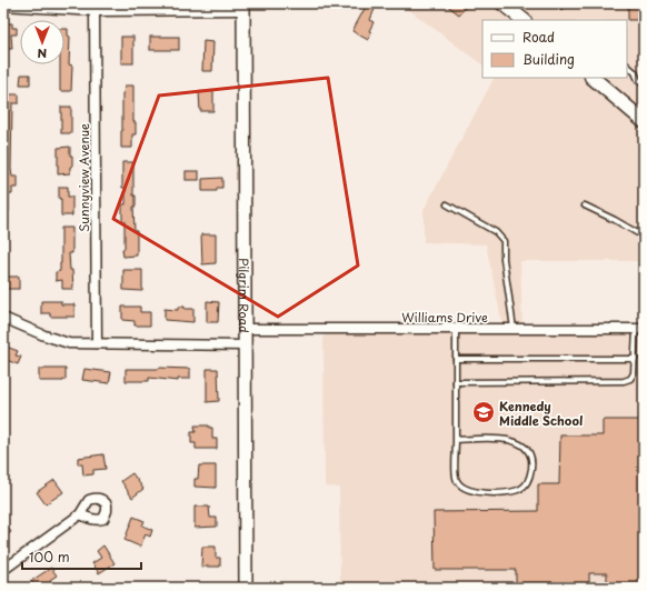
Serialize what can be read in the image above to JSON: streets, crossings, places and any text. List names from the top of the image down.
{
  "streets": {
    "street": ["Sunnyview Avenue", "Pilgrim Road", "Williams Drive"]
  },
  "crossings": [
    ["Pilgrim Road", "Williams Drive"]
  ],
  "places": {
    "school or university": ["Kennedy Middle School"]
  },
  "legend": ["Road", "Building"],
  "scale_bar": "100 m",
  "north": "bottom"
}
